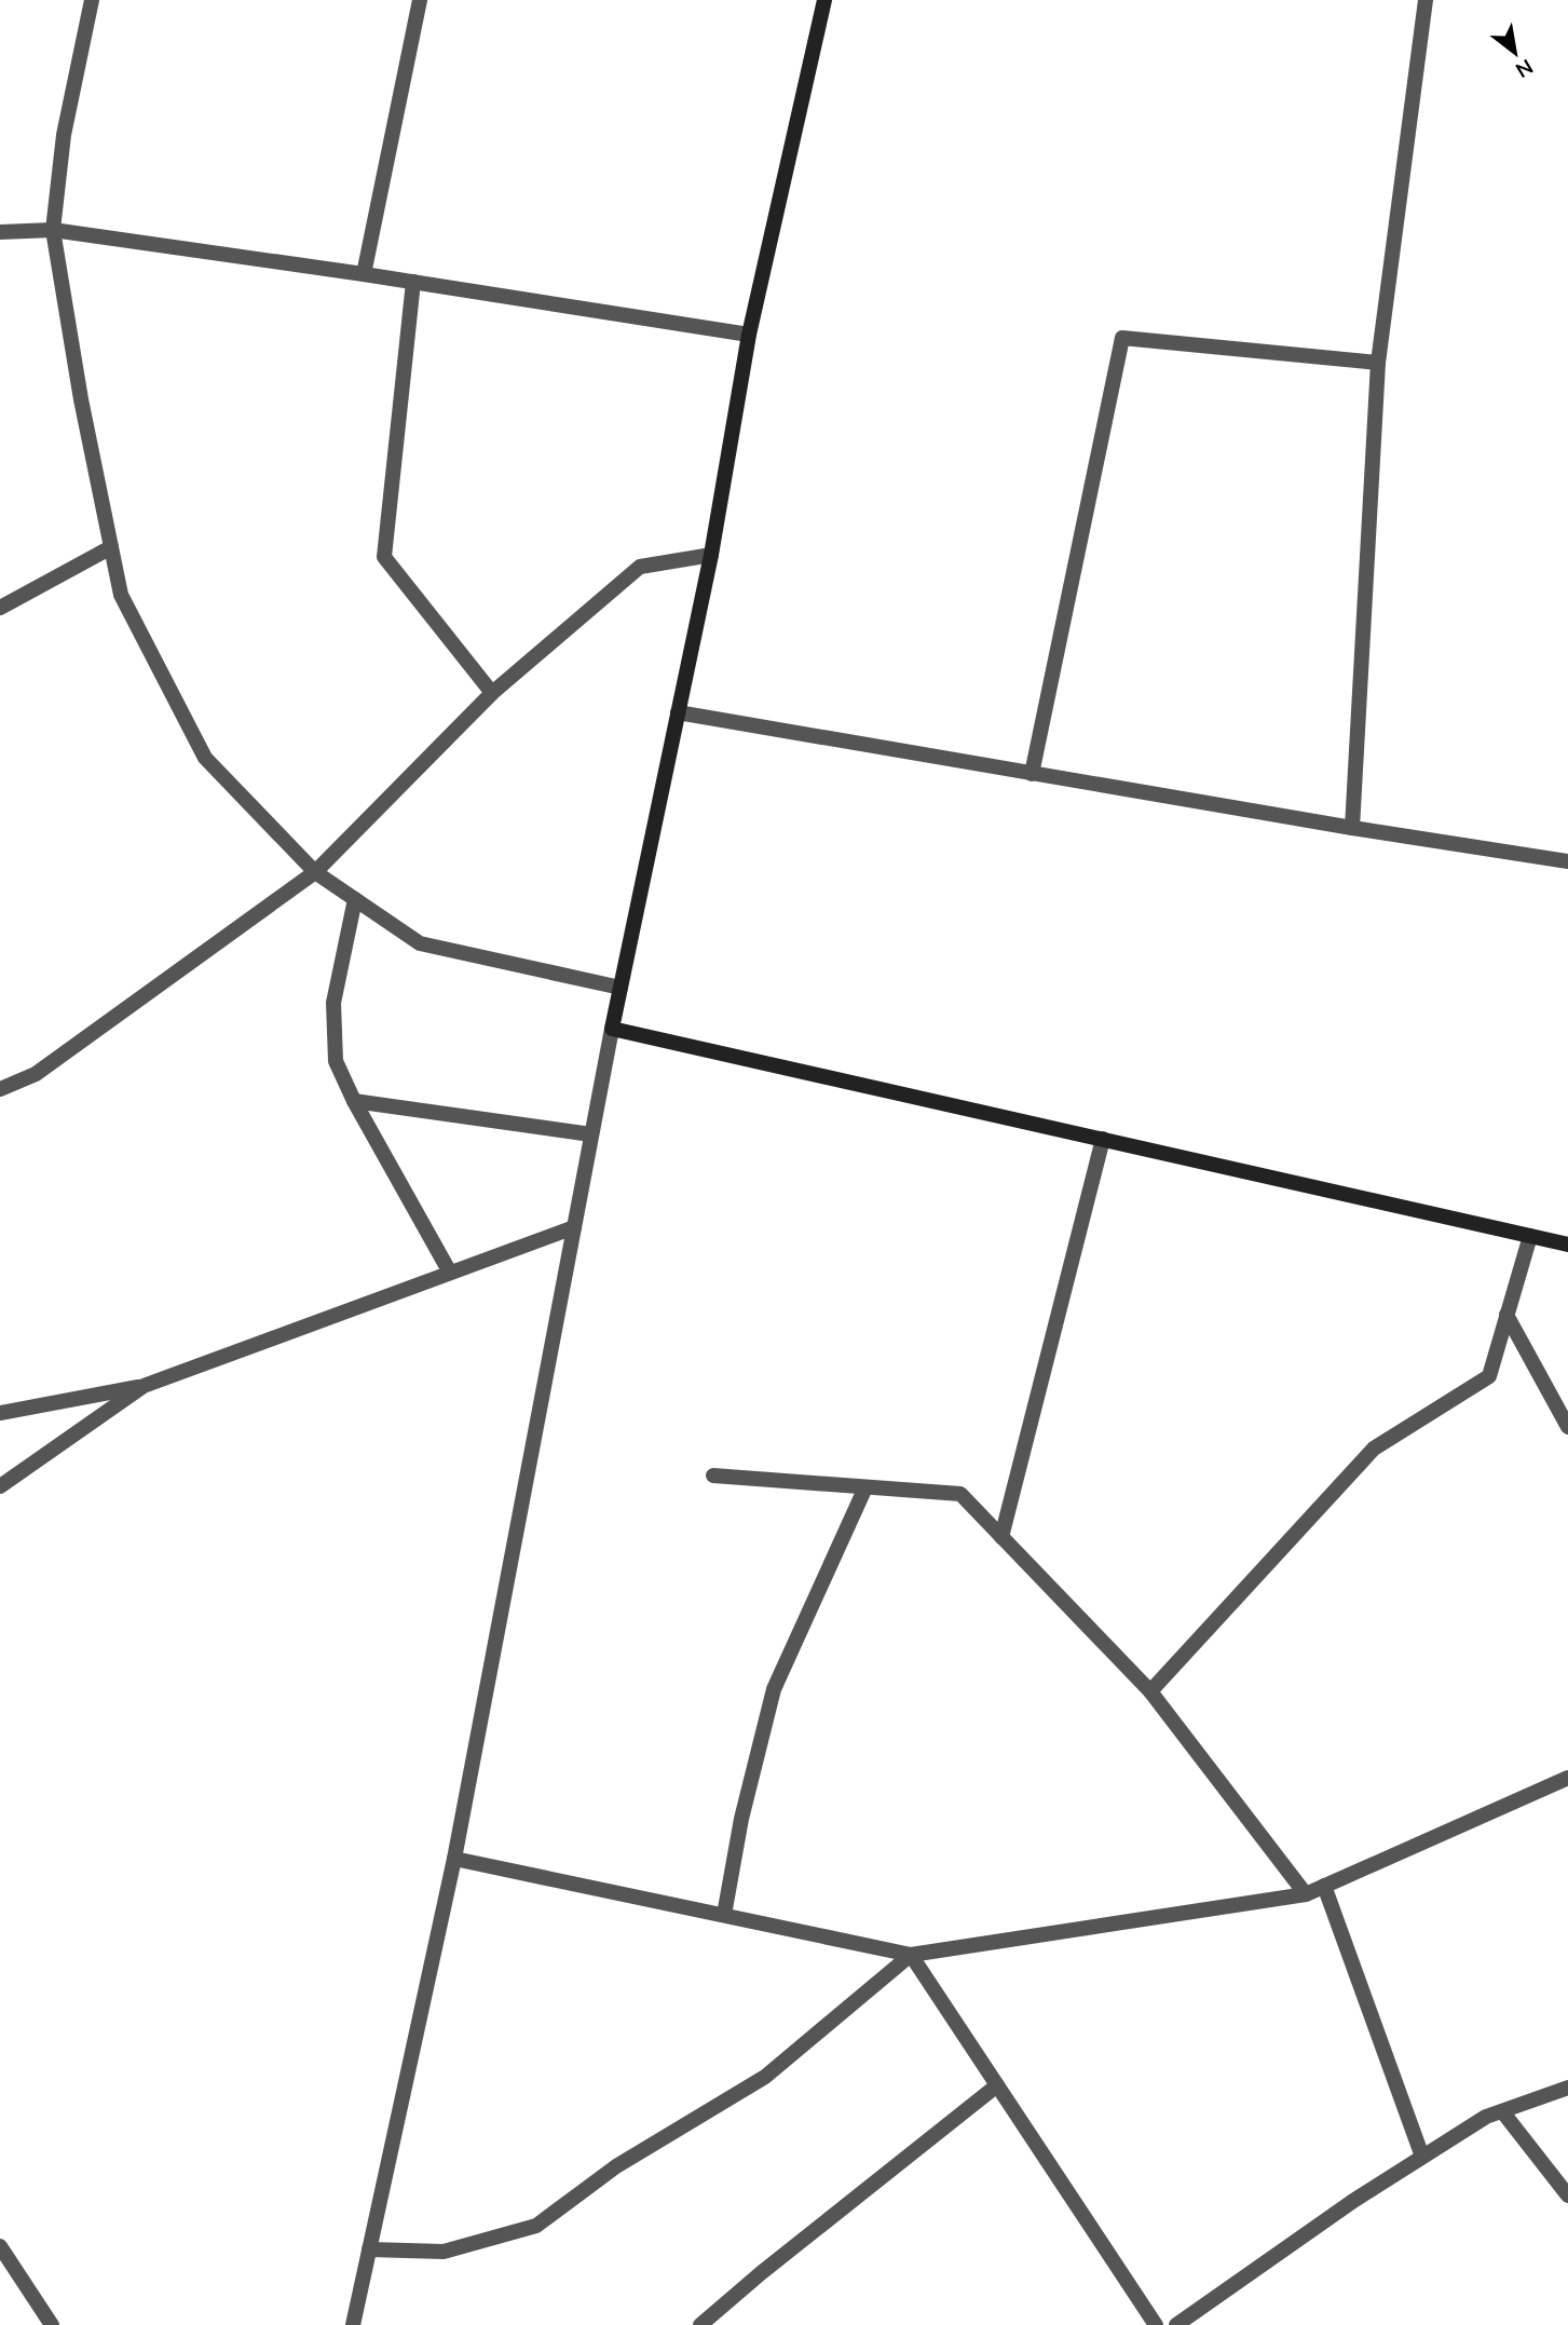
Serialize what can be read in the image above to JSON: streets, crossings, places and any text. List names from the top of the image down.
{
  "north": "bottom right"
}
